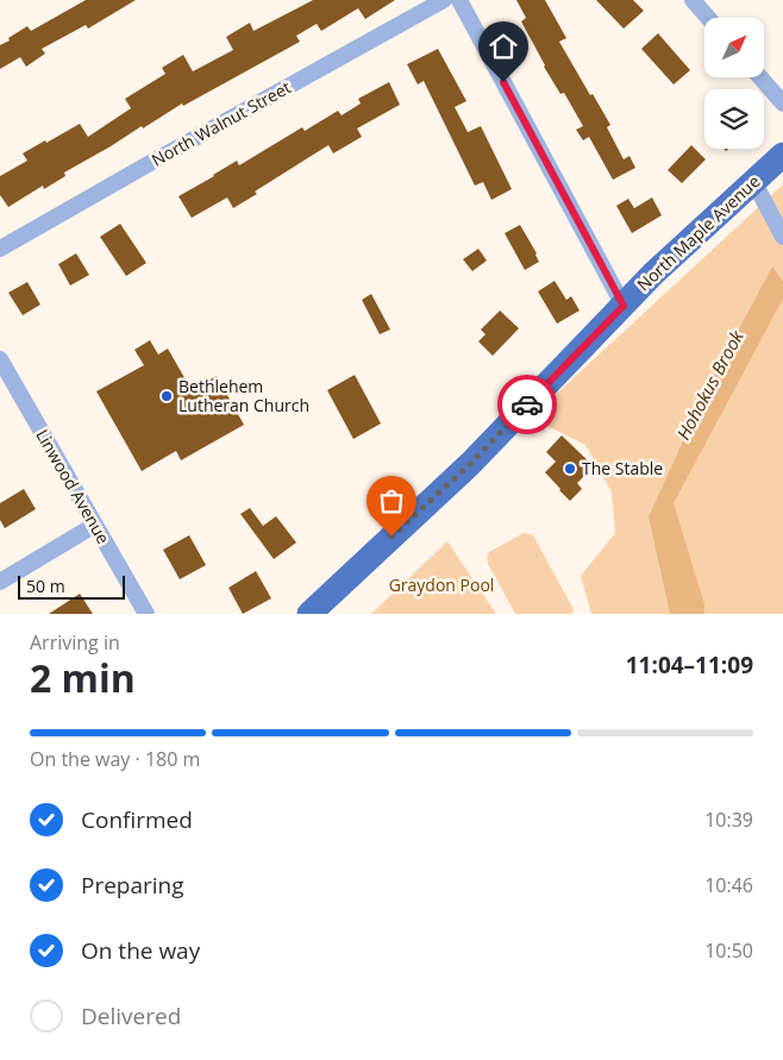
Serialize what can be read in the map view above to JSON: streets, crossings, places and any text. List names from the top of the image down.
{
  "streets": {
    "main road": ["North Maple Avenue"],
    "street": ["North Walnut Street", "Linwood Avenue"]
  },
  "water": ["Hohokus Brook"],
  "parks": ["Graydon Pool"],
  "places": ["Bethlehem Lutheran Church", "The Stable"],
  "scale_bar": "50 m",
  "north": "top right",
  "page": {
    "scale": "50 m",
    "heading": ["2 min", "Arriving in", "11:04–11:09"],
    "bar": "On the way · 180 m",
    "list": [
      ["Confirmed", "10:39"],
      ["Preparing", "10:46"],
      ["On the way", "10:50"],
      "Delivered"
    ]
  }
}
